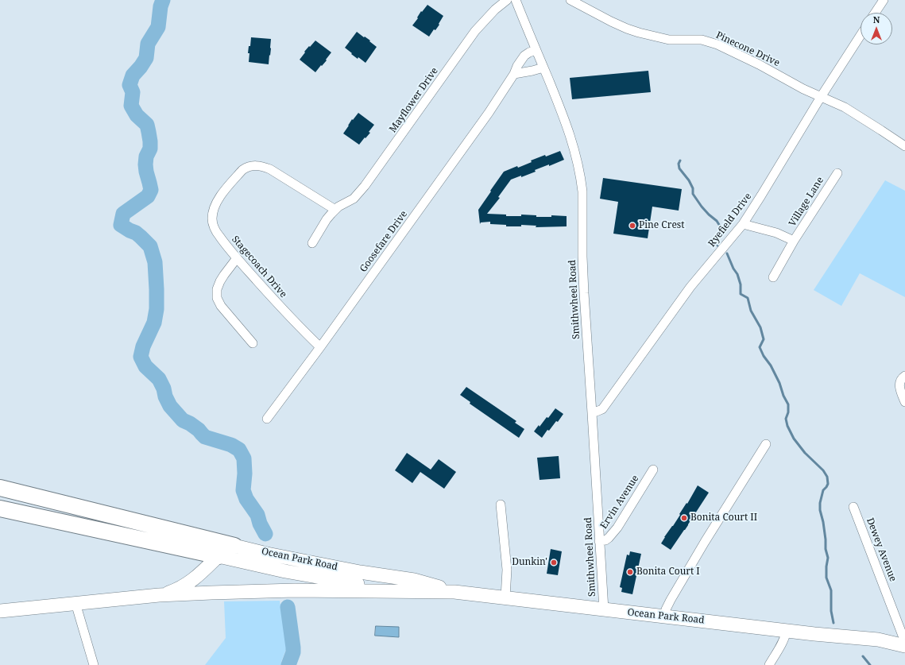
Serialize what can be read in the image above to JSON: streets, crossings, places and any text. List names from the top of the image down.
{
  "streets": {
    "main road": ["Ocean Park Road"],
    "street": [
      "Pinecone Drive",
      "Mayflower Drive",
      "Village Lane",
      "Ryefield Drive",
      "Goosefare Drive",
      "Stagecoach Drive",
      "Smithwheel Road",
      "Ervin Avenue",
      "Dewey Avenue"
    ]
  },
  "crossings": [
    ["Pinecone Drive", "Ryefield Drive"],
    ["Mayflower Drive", "Stagecoach Drive"],
    ["Village Lane", "Ryefield Drive"],
    ["Ryefield Drive", "Smithwheel Road"],
    ["Goosefare Drive", "Stagecoach Drive"],
    ["Goosefare Drive", "Smithwheel Road"],
    ["Smithwheel Road", "Ervin Avenue"],
    ["Smithwheel Road", "Ocean Park Road"],
    ["Dewey Avenue", "Ocean Park Road"]
  ],
  "places": [
    "Pine Crest",
    "Bonita Court II",
    "Dunkin'",
    "Bonita Court I"
  ],
  "north": "top"
}
